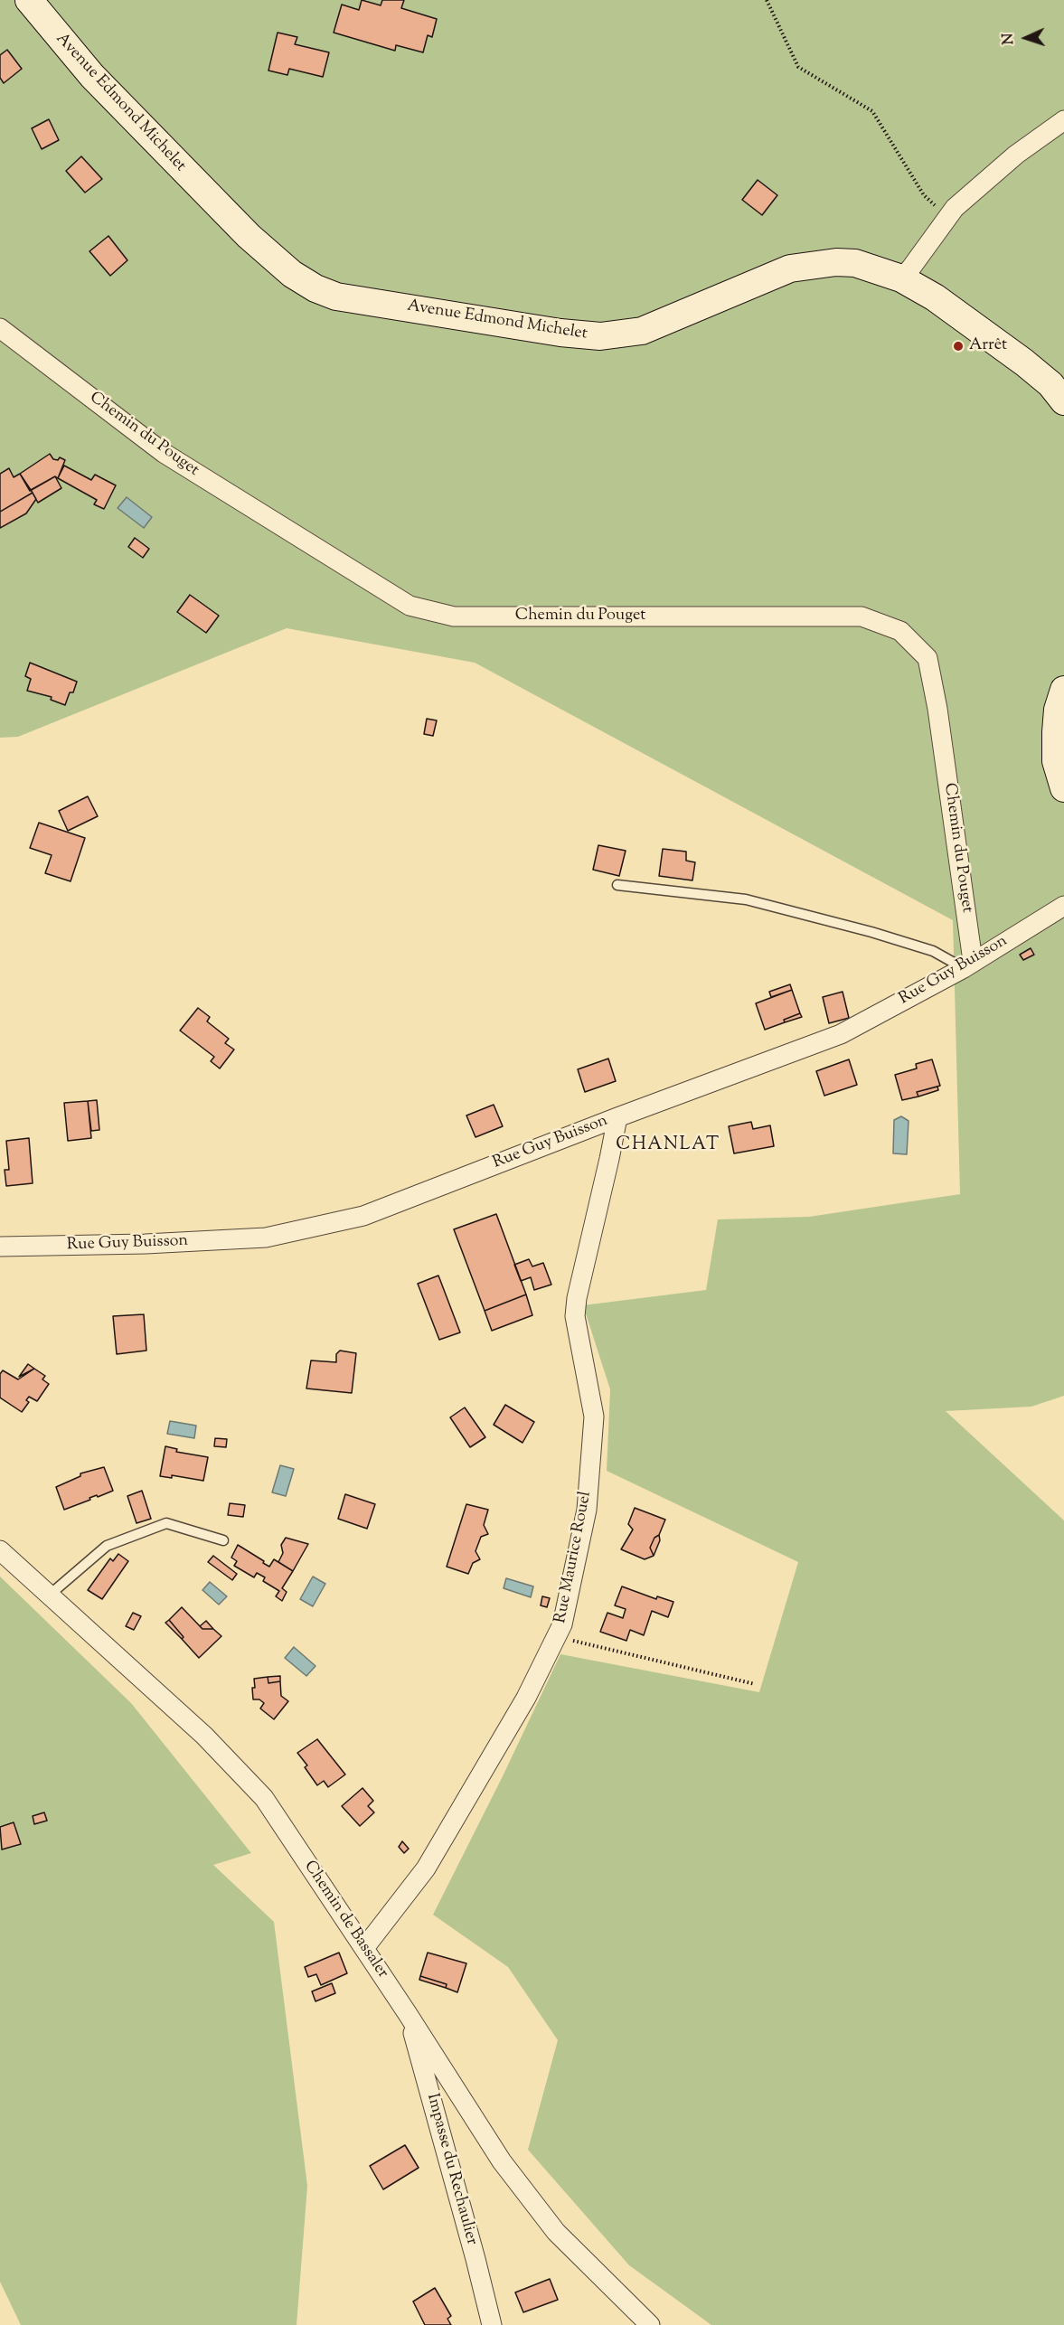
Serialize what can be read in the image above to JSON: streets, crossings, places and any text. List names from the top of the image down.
{
  "streets": {
    "main road": ["Avenue Edmond Michelet"],
    "street": [
      "Chemin du Pouget",
      "Rue Guy Buisson",
      "Rue Maurice Rouel",
      "Chemin de Bassaler",
      "Impasse du Rechaulier"
    ]
  },
  "crossings": [
    ["Chemin du Pouget", "Rue Guy Buisson"],
    ["Rue Guy Buisson", "Rue Maurice Rouel"],
    ["Rue Maurice Rouel", "Chemin de Bassaler"],
    ["Chemin de Bassaler", "Impasse du Rechaulier"]
  ],
  "districts": ["CHANLAT"],
  "places": ["Arrêt"],
  "north": "left"
}
